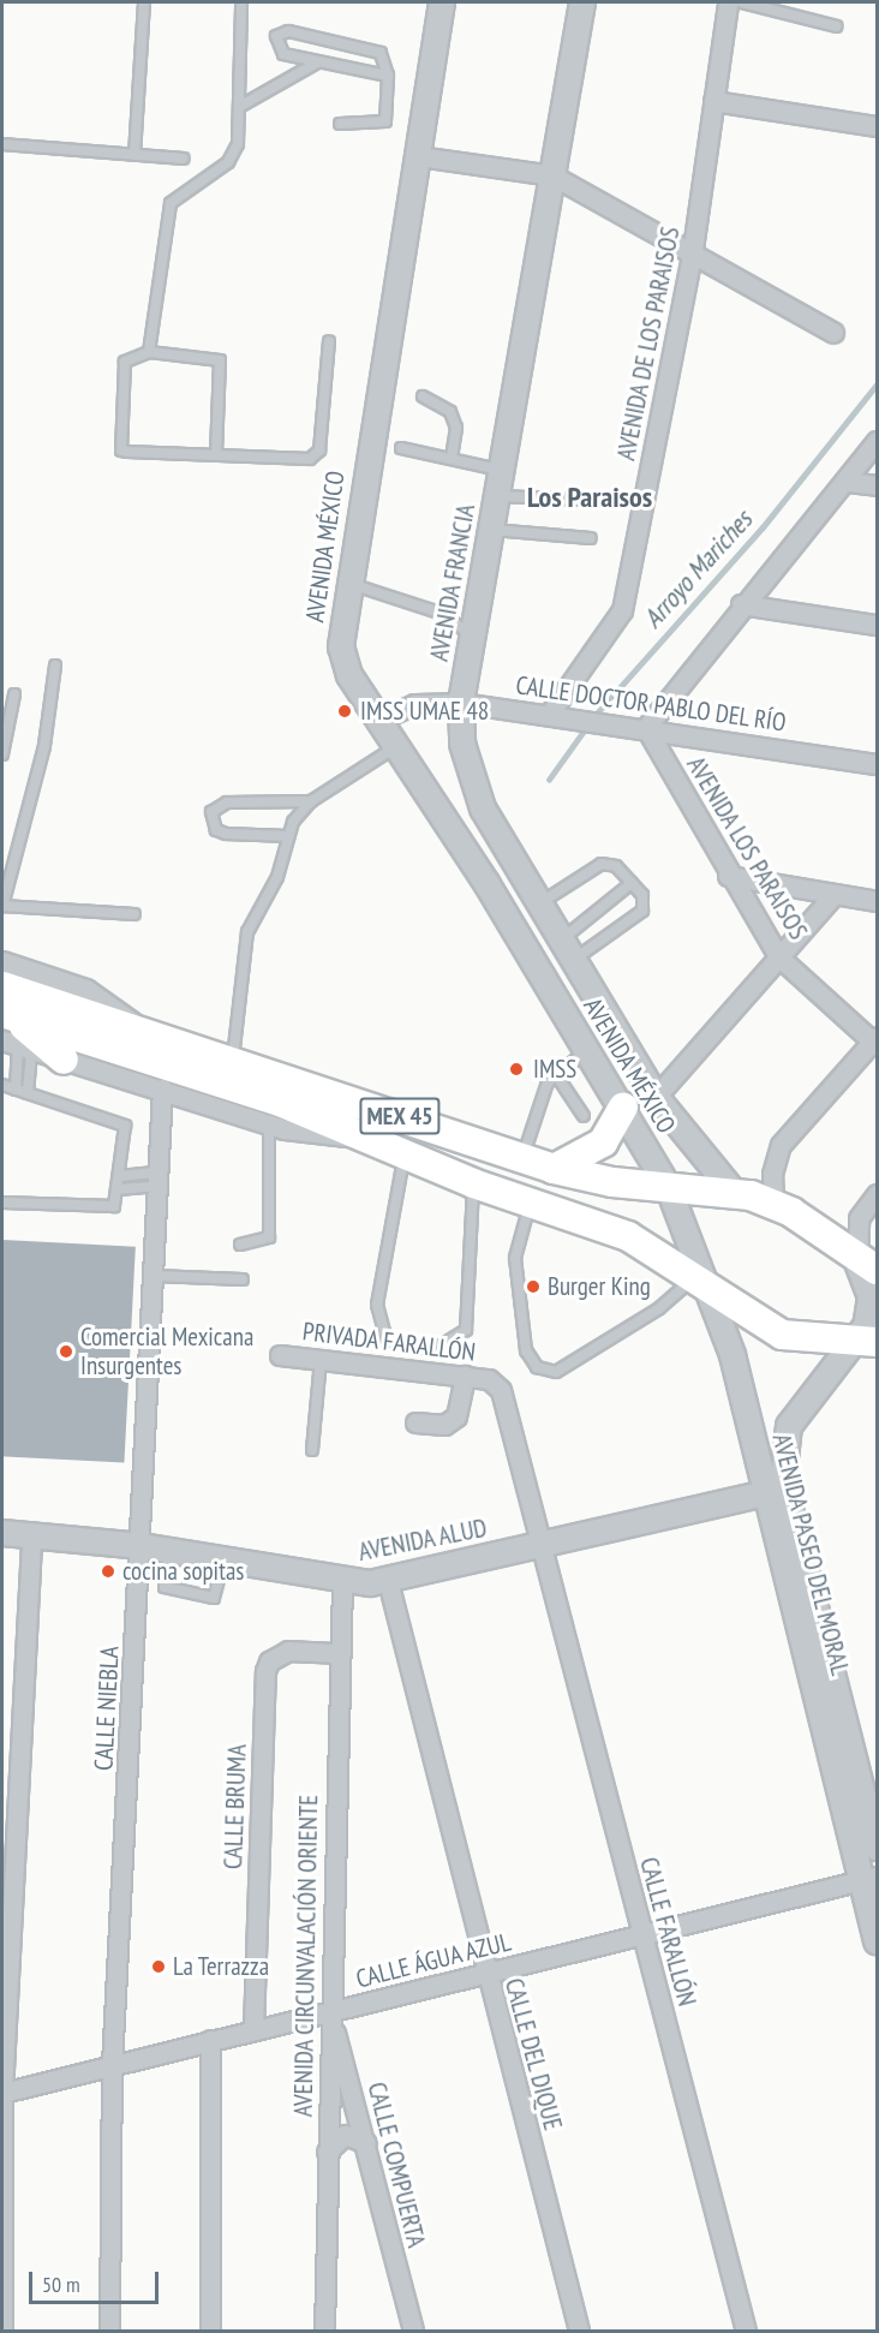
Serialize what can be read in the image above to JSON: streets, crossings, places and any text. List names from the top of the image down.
{
  "streets": {
    "main road": ["MEX 45"],
    "street": [
      "AVENIDA DE LOS PARAISOS",
      "AVENIDA MÉXICO",
      "AVENIDA FRANCIA",
      "CALLE DOCTOR PABLO DEL RÍO",
      "AVENIDA LOS PARAISOS",
      "PRIVADA FARALLÓN",
      "AVENIDA ALUD",
      "AVENIDA PASEO DEL MORAL",
      "CALLE NIEBLA",
      "CALLE BRUMA",
      "CALLE FARALLÓN",
      "AVENIDA CIRCUNVALACIÓN ORIENTE",
      "CALLE ÁGUA AZUL",
      "CALLE DEL DIQUE",
      "CALLE COMPUERTA"
    ]
  },
  "crossings": [
    ["AVENIDA DE LOS PARAISOS", "CALLE DOCTOR PABLO DEL RÍO"],
    ["AVENIDA MÉXICO", "CALLE DOCTOR PABLO DEL RÍO"],
    ["AVENIDA MÉXICO", "MEX 45"],
    ["AVENIDA MÉXICO", "AVENIDA PASEO DEL MORAL"],
    ["AVENIDA FRANCIA", "CALLE DOCTOR PABLO DEL RÍO"],
    ["AVENIDA FRANCIA", "MEX 45"],
    ["CALLE DOCTOR PABLO DEL RÍO", "AVENIDA LOS PARAISOS"],
    ["MEX 45", "AVENIDA PASEO DEL MORAL"],
    ["PRIVADA FARALLÓN", "AVENIDA ALUD"],
    ["PRIVADA FARALLÓN", "CALLE FARALLÓN"],
    ["AVENIDA ALUD", "AVENIDA PASEO DEL MORAL"],
    ["AVENIDA ALUD", "CALLE NIEBLA"],
    ["AVENIDA ALUD", "CALLE FARALLÓN"],
    ["AVENIDA ALUD", "AVENIDA CIRCUNVALACIÓN ORIENTE"],
    ["AVENIDA ALUD", "CALLE DEL DIQUE"],
    ["AVENIDA PASEO DEL MORAL", "CALLE ÁGUA AZUL"],
    ["CALLE NIEBLA", "CALLE ÁGUA AZUL"],
    ["CALLE BRUMA", "AVENIDA CIRCUNVALACIÓN ORIENTE"],
    ["CALLE BRUMA", "CALLE ÁGUA AZUL"],
    ["CALLE FARALLÓN", "CALLE ÁGUA AZUL"],
    ["AVENIDA CIRCUNVALACIÓN ORIENTE", "CALLE ÁGUA AZUL"],
    ["AVENIDA CIRCUNVALACIÓN ORIENTE", "CALLE COMPUERTA"],
    ["CALLE ÁGUA AZUL", "CALLE DEL DIQUE"],
    ["CALLE ÁGUA AZUL", "CALLE COMPUERTA"]
  ],
  "districts": ["Los Paraisos"],
  "water": ["Arroyo Mariches"],
  "places": [
    "IMSS UMAE 48",
    "IMSS",
    "Burger King",
    "Comercial Mexicana Insurgentes",
    "cocina sopitas",
    "La Terrazza"
  ],
  "scale_bar": "50 m"
}
